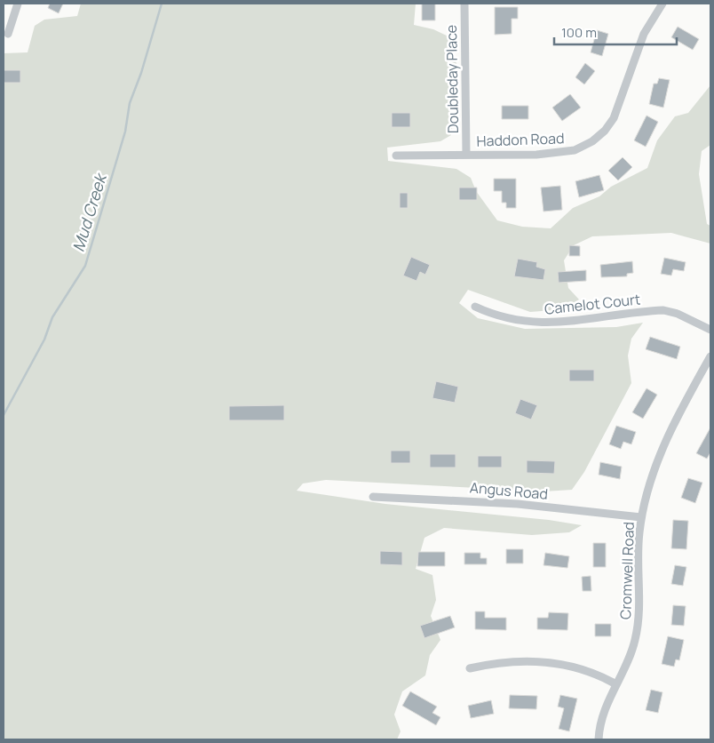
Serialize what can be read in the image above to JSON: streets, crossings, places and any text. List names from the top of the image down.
{
  "streets": {
    "street": [
      "Doubleday Place",
      "Haddon Road",
      "Camelot Court",
      "Angus Road",
      "Cromwell Road"
    ]
  },
  "crossings": [
    ["Doubleday Place", "Haddon Road"],
    ["Angus Road", "Cromwell Road"]
  ],
  "water": ["Mud Creek"],
  "scale_bar": "100 m"
}
